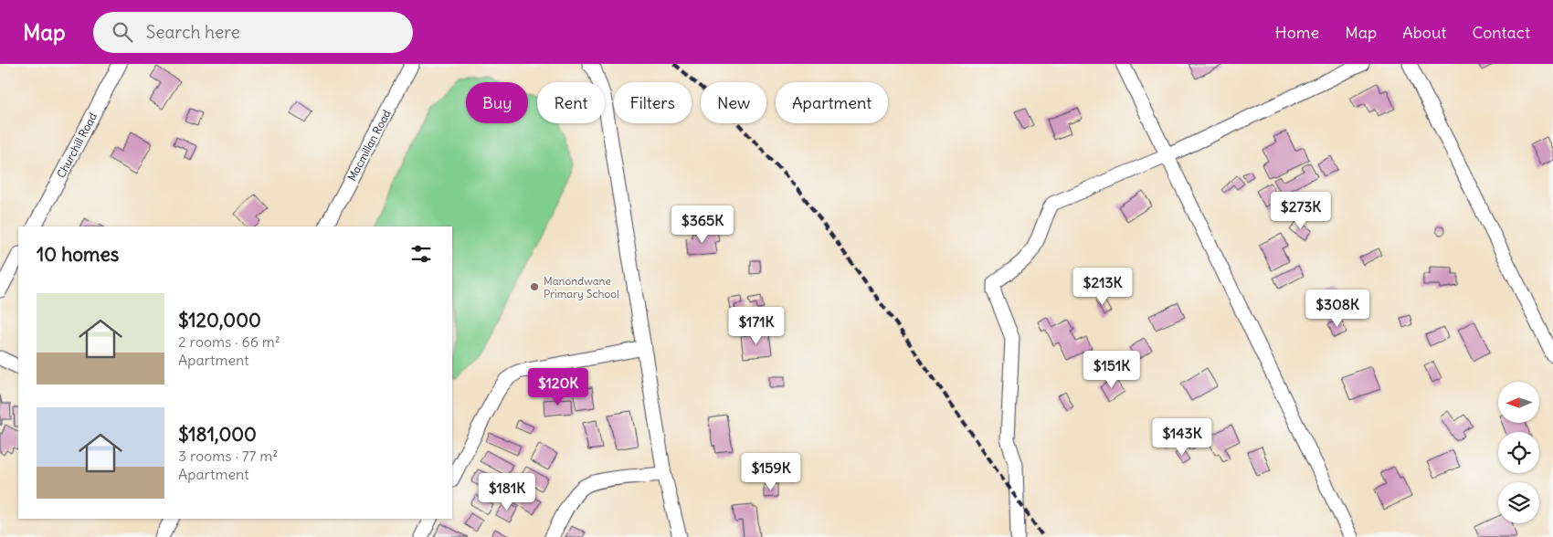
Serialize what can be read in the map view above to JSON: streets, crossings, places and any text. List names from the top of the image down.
{
  "streets": {
    "street": ["Churchill Road", "Macmillan Road"]
  },
  "places": ["Manondwane Primary School"],
  "north": "left",
  "page": {
    "header": "Map",
    "search": "Search here",
    "nav": [
      "Home",
      "Map",
      "About",
      "Contact"
    ],
    "chip": [
      "Buy",
      "Rent",
      "Filters",
      "New",
      "Apartment"
    ],
    "price": [
      "$273K",
      "$365K",
      "$213K",
      "$308K",
      "$171K",
      "$151K",
      "$120K",
      "$143K",
      "$159K",
      "$181K"
    ],
    "heading": "10 homes",
    "list": [
      {
        "name": "$120,000",
        "note": "2 rooms · 66 m² · Apartment"
      },
      {
        "name": "$181,000",
        "note": "3 rooms · 77 m² · Apartment"
      }
    ]
  }
}
